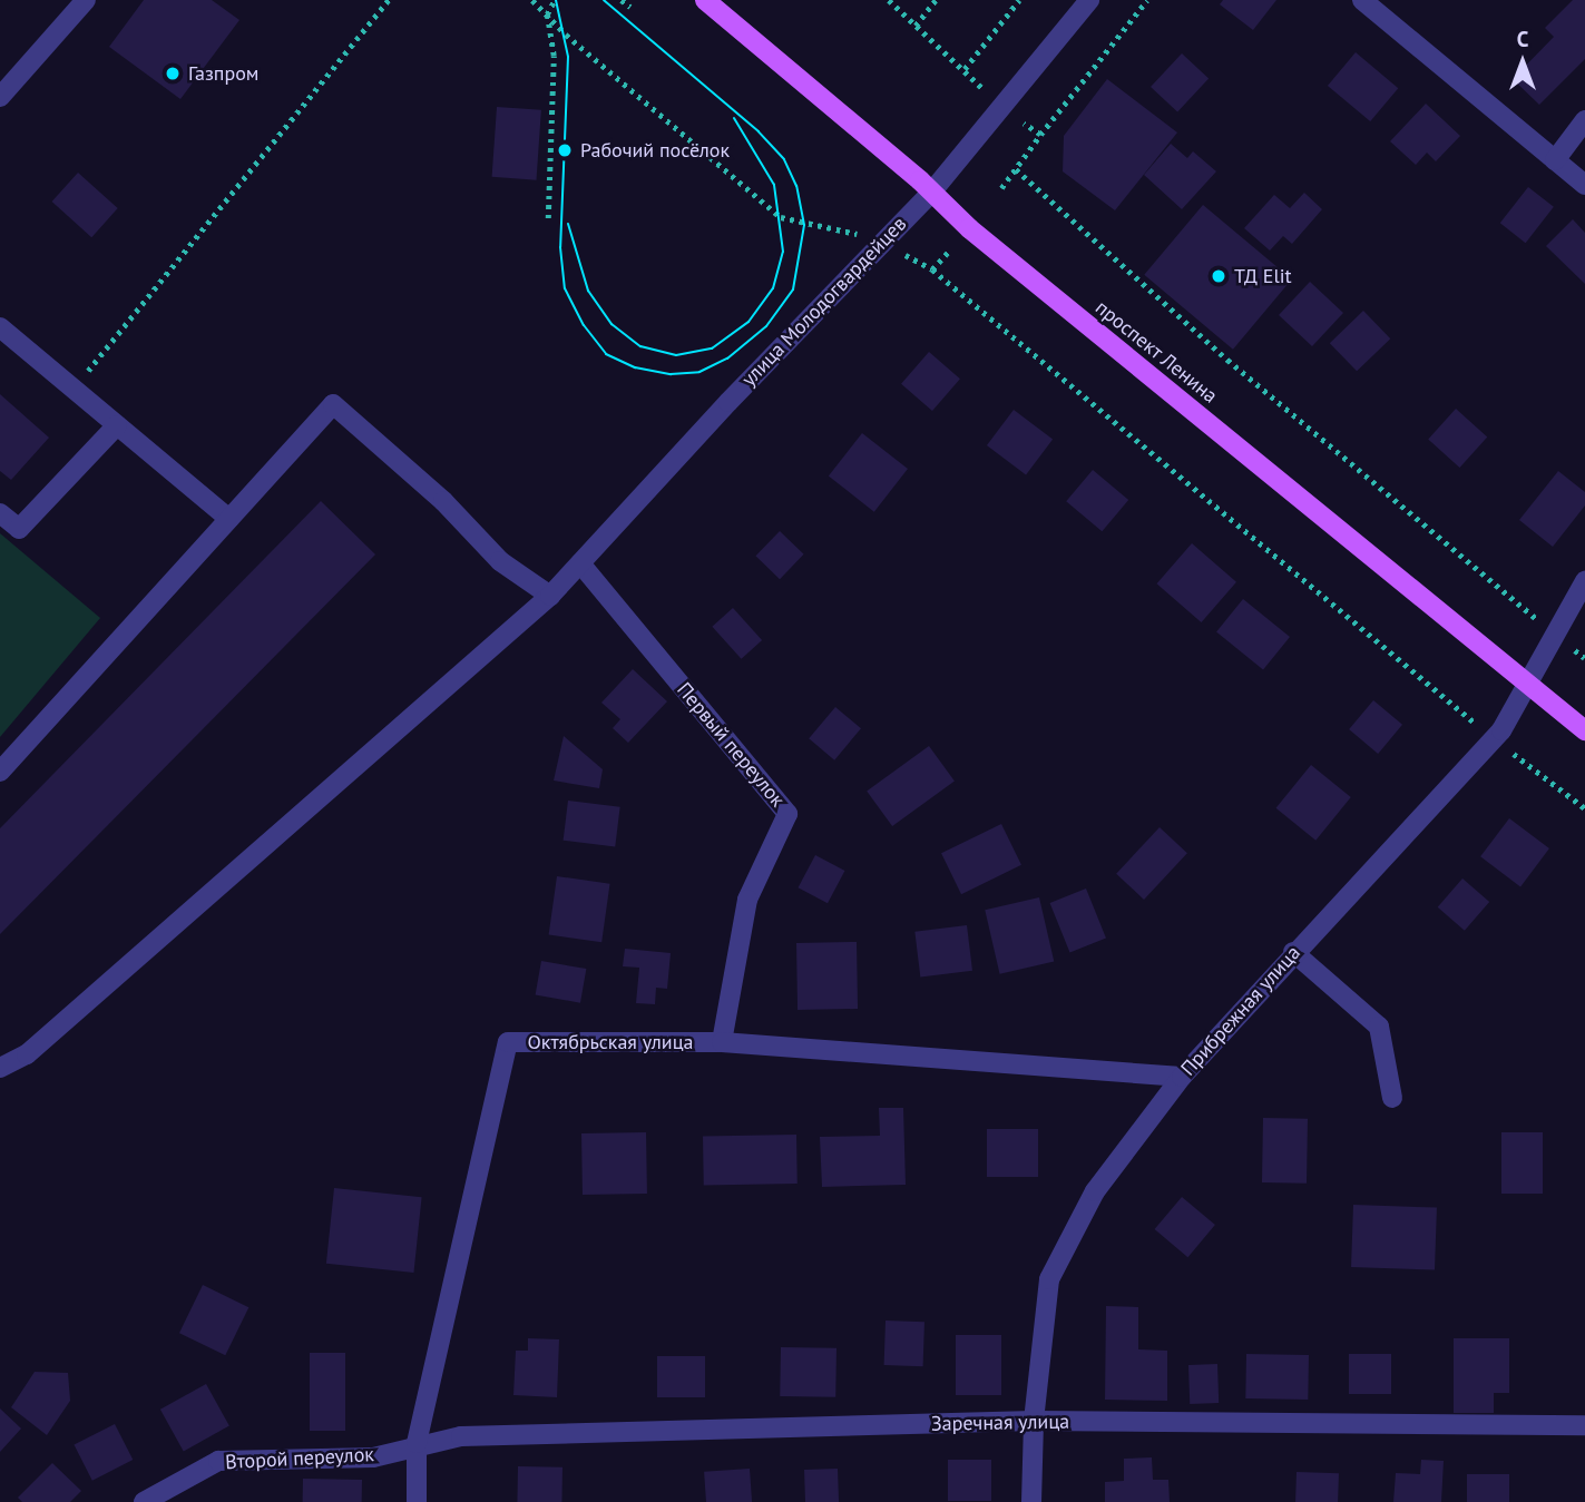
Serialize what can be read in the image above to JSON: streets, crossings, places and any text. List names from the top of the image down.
{
  "streets": {
    "main road": ["проспект Ленина"],
    "street": [
      "улица Молодогвардейцев",
      "Первый переулок",
      "Прибрежная улица",
      "Октябрьская улица",
      "Заречная улица",
      "Второй переулок"
    ]
  },
  "crossings": [
    ["улица Молодогвардейцев", "проспект Ленина"],
    ["улица Молодогвардейцев", "Первый переулок"],
    ["проспект Ленина", "Прибрежная улица"],
    ["Первый переулок", "Октябрьская улица"],
    ["Прибрежная улица", "Октябрьская улица"],
    ["Прибрежная улица", "Заречная улица"],
    ["Октябрьская улица", "Заречная улица"],
    ["Октябрьская улица", "Второй переулок"],
    ["Заречная улица", "Второй переулок"]
  ],
  "places": ["Газпром", "Рабочий посёлок", "ТД Elit"],
  "north": "top"
}
